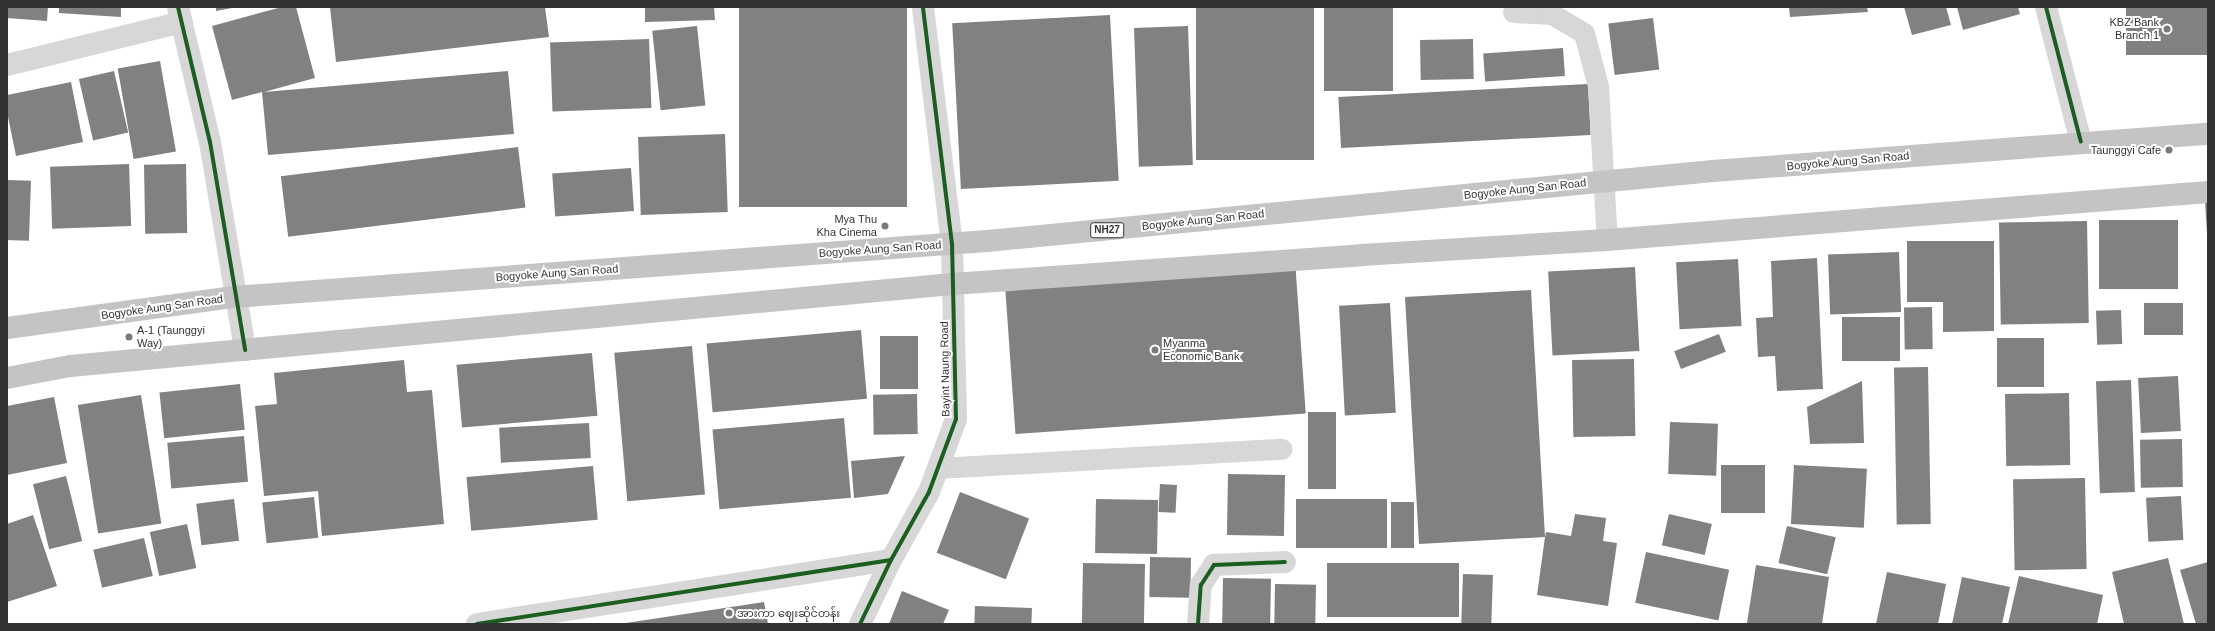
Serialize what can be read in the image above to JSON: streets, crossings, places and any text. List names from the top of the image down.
{
  "streets": {
    "highway": ["Bogyoke Aung San Road", "NH27"],
    "street": ["Bayint Naung Road"]
  },
  "crossings": [
    ["Bogyoke Aung San Road", "Bayint Naung Road"]
  ],
  "places": [
    "KBZ Bank Branch 1",
    "Taunggyi Cafe",
    "Mya Thu Kha Cinema",
    "A-1 (Taunggyi Way)",
    "Myanma Economic Bank",
    "အားကာ ဈေးဆိုင်တန်း"
  ]
}
